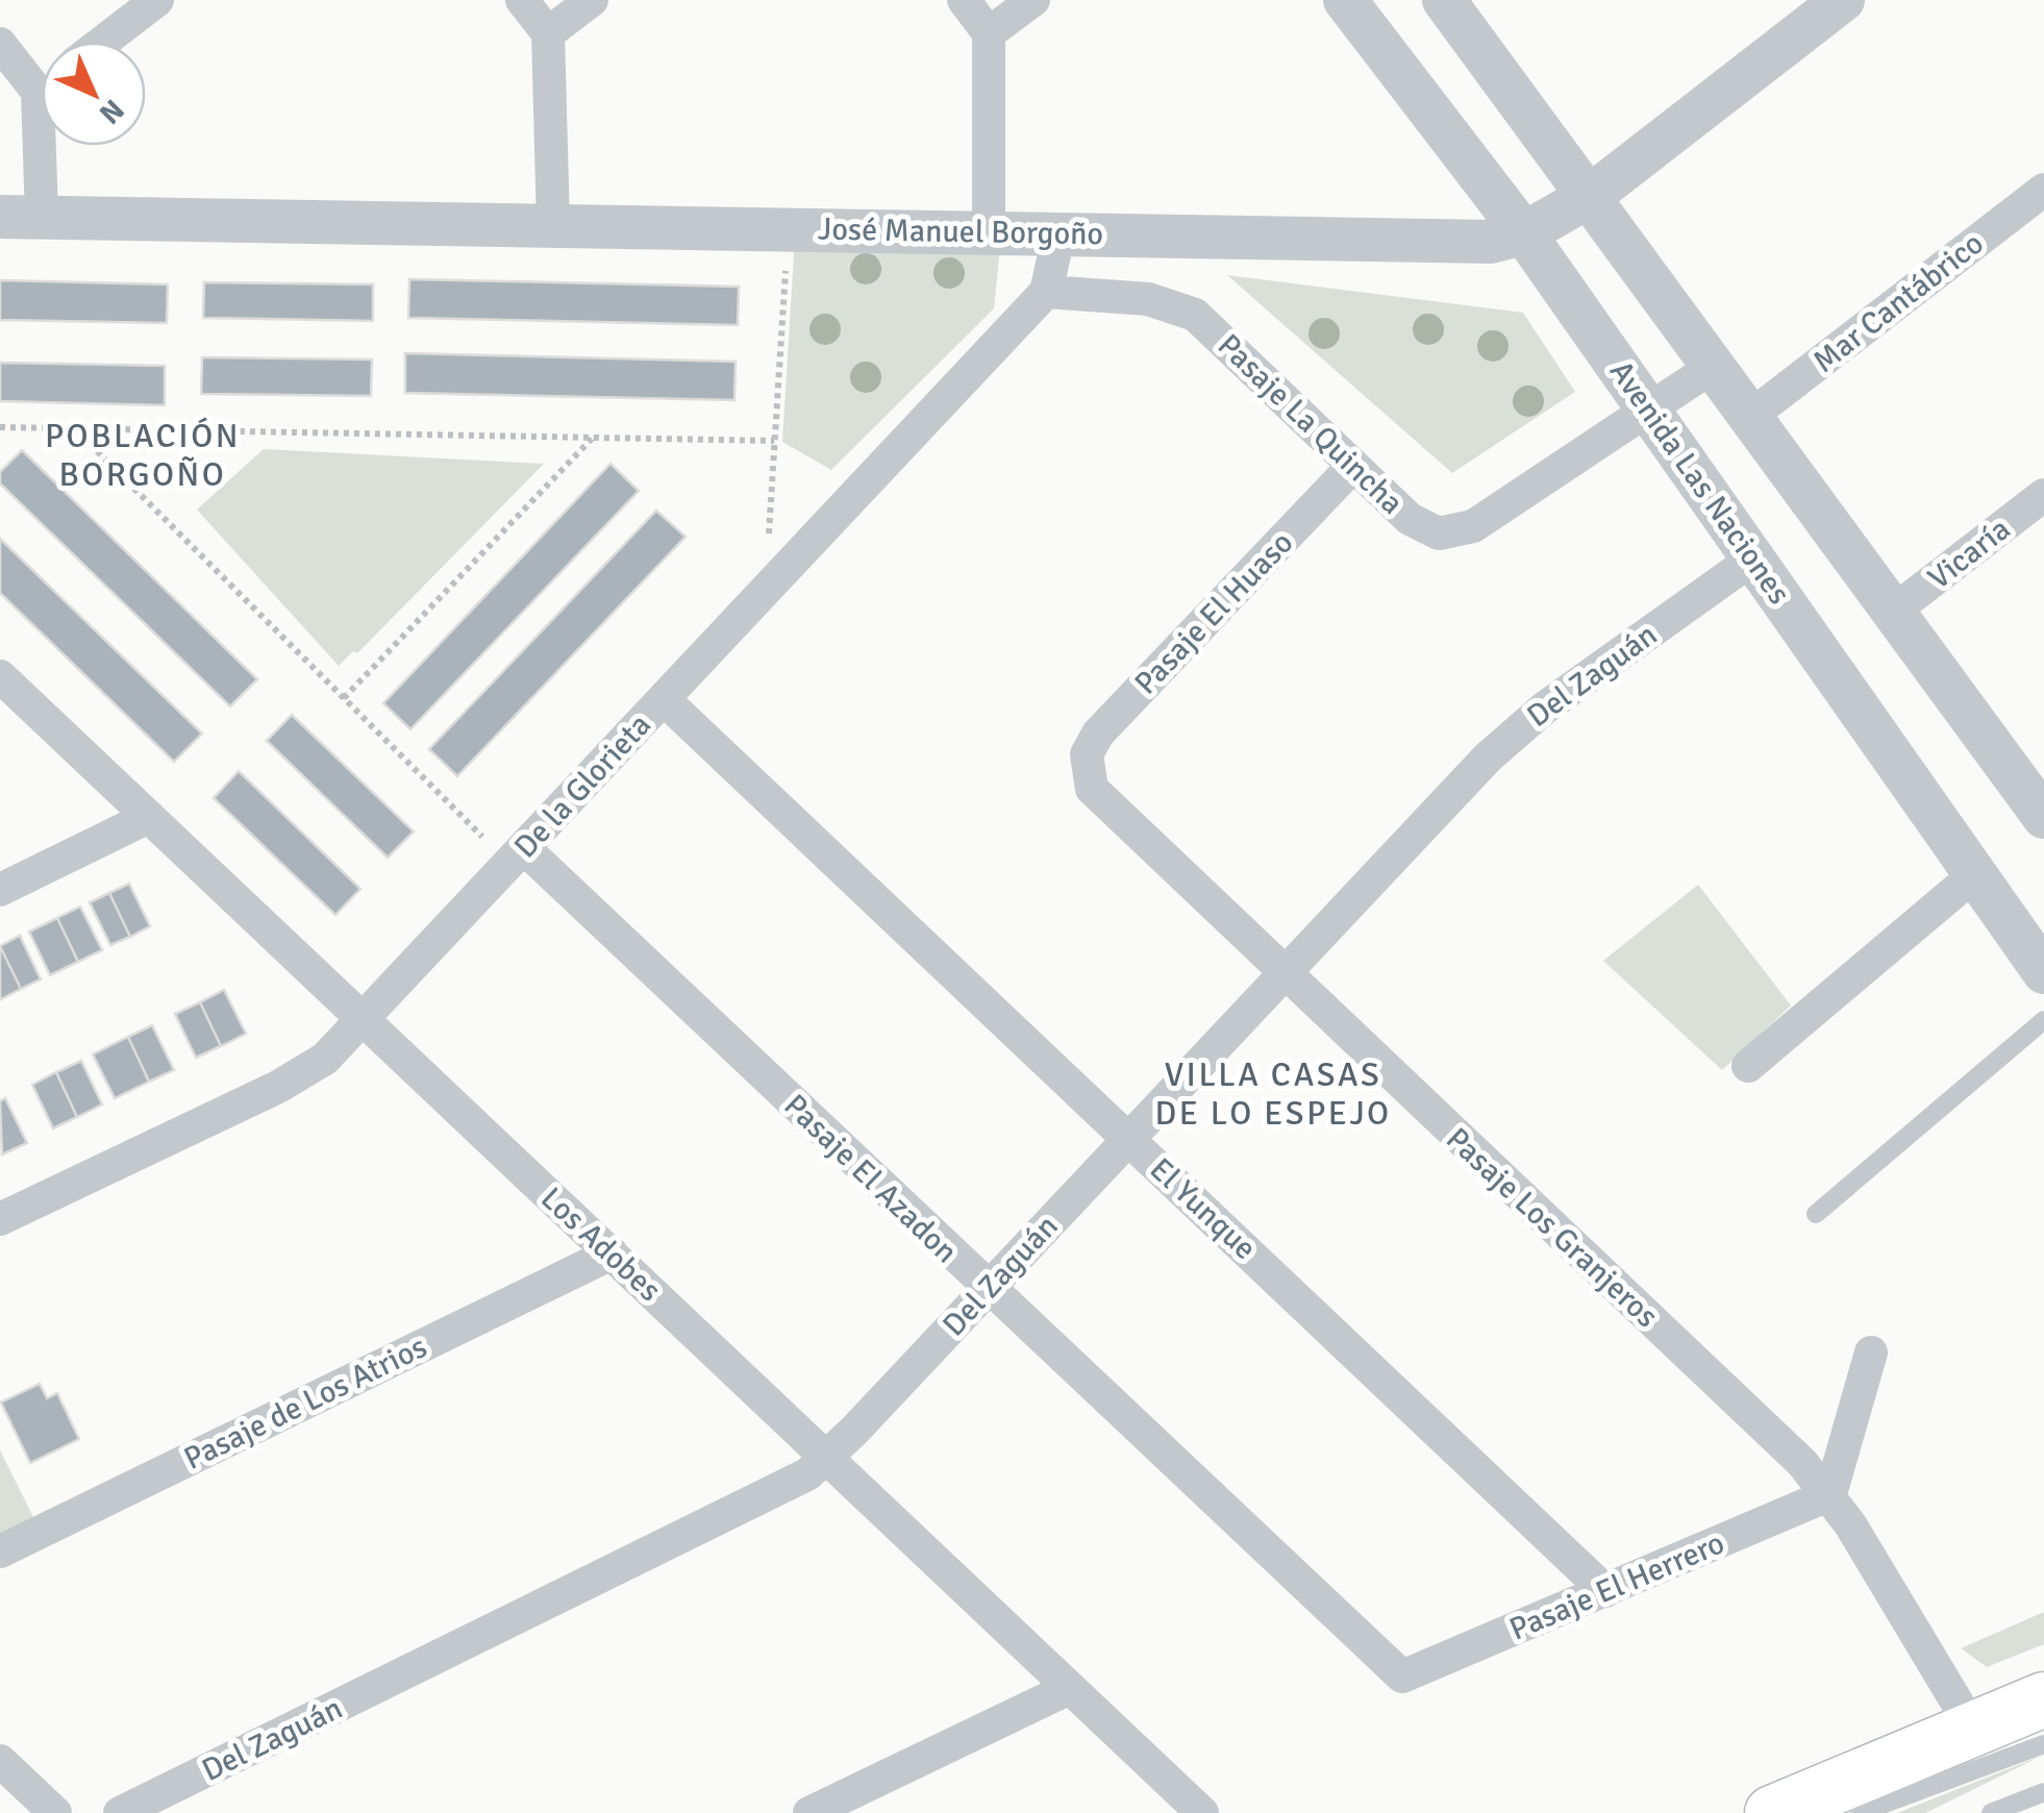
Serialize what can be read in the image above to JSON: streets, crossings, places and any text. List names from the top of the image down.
{
  "streets": {
    "street": [
      "José Manuel Borgoño",
      "Mar Cantábrico",
      "Pasaje La Quincha",
      "Avenida Las Naciones",
      "Vicaría",
      "Pasaje El Huaso",
      "Del Zaguán",
      "De la Glorieta",
      "Pasaje El Azadon",
      "El Yunque",
      "Pasaje Los Granjeros",
      "Los Adobes",
      "Pasaje de Los Atrios",
      "Pasaje El Herrero"
    ]
  },
  "crossings": [
    ["José Manuel Borgoño", "Avenida Las Naciones"],
    ["Pasaje La Quincha", "Avenida Las Naciones"],
    ["Pasaje La Quincha", "Pasaje El Huaso"],
    ["Pasaje La Quincha", "De la Glorieta"],
    ["Avenida Las Naciones", "Del Zaguán"],
    ["Pasaje El Huaso", "Pasaje Los Granjeros"],
    ["Del Zaguán", "Pasaje El Azadon"],
    ["Del Zaguán", "El Yunque"],
    ["Del Zaguán", "Pasaje Los Granjeros"],
    ["Del Zaguán", "Los Adobes"],
    ["De la Glorieta", "Pasaje El Azadon"],
    ["De la Glorieta", "El Yunque"],
    ["De la Glorieta", "Los Adobes"],
    ["Pasaje El Azadon", "Pasaje El Herrero"],
    ["El Yunque", "Pasaje El Herrero"],
    ["Pasaje Los Granjeros", "Pasaje El Herrero"],
    ["Los Adobes", "Pasaje de Los Atrios"]
  ],
  "districts": ["POBLACIÓN BORGOÑO", "VILLA CASAS DE LO ESPEJO"],
  "north": "bottom right"
}
